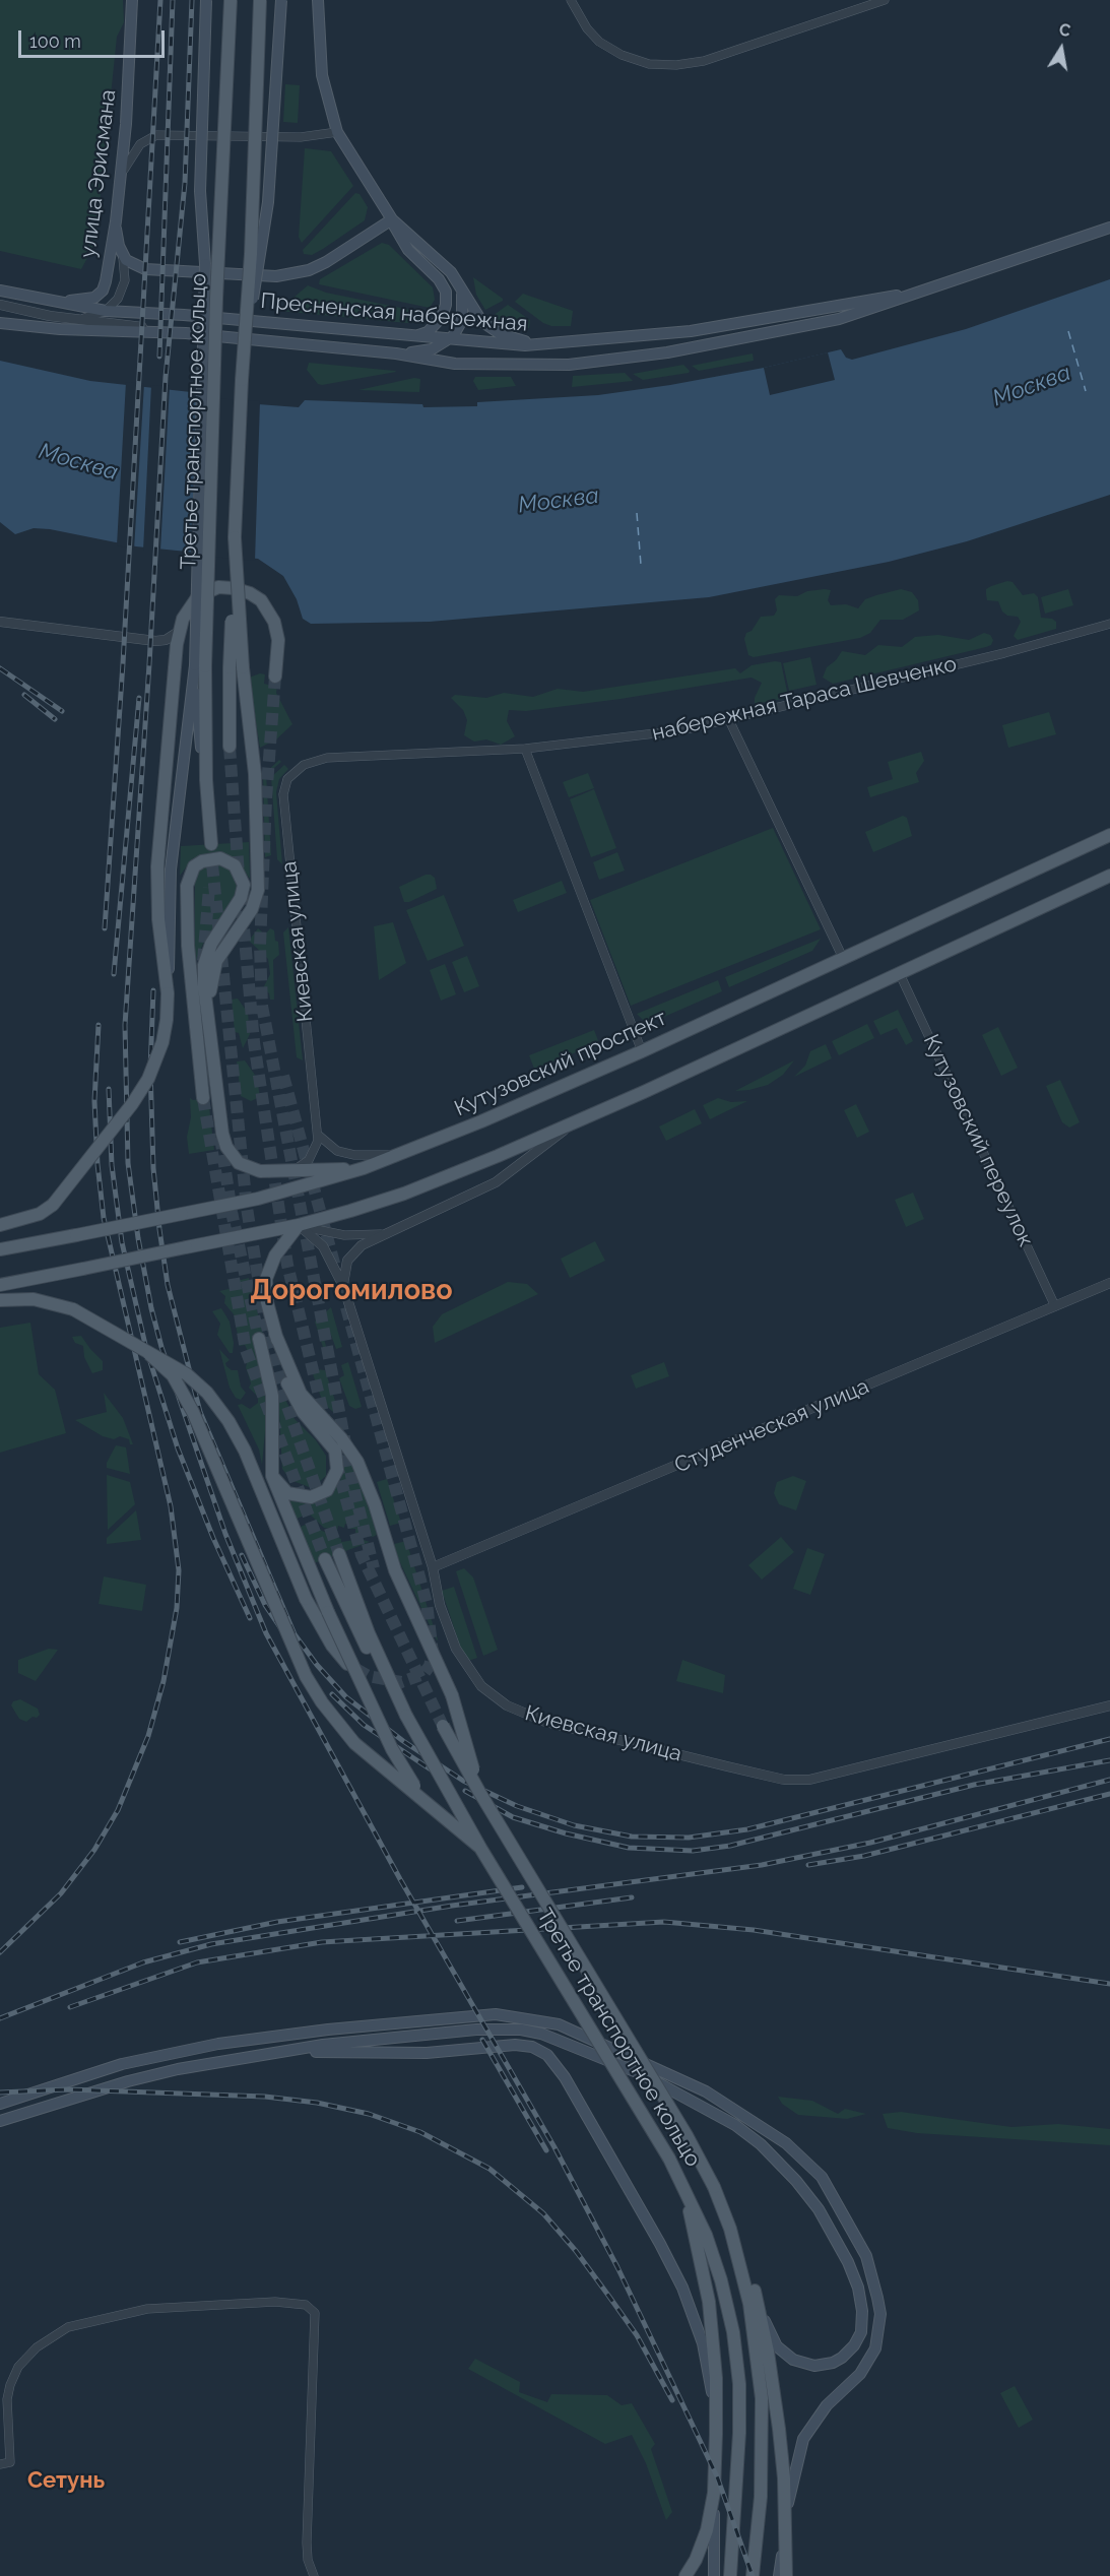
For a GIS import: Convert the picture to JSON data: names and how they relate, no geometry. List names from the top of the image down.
{
  "streets": {
    "main road": [
      "улица Эрисмана",
      "Пресненская набережная",
      "Третье транспортное кольцо",
      "Кутузовский проспект"
    ],
    "street": [
      "набережная Тараса Шевченко",
      "Киевская улица",
      "Кутузовский переулок",
      "Студенческая улица"
    ]
  },
  "crossings": [
    ["улица Эрисмана", "Пресненская набережная"],
    ["набережная Тараса Шевченко", "Киевская улица"],
    ["Киевская улица", "Студенческая улица"],
    ["Кутузовский переулок", "Студенческая улица"]
  ],
  "districts": ["Дорогомилово", "Сетунь"],
  "water": ["Москва"],
  "scale_bar": "100 m",
  "north": "top"
}
